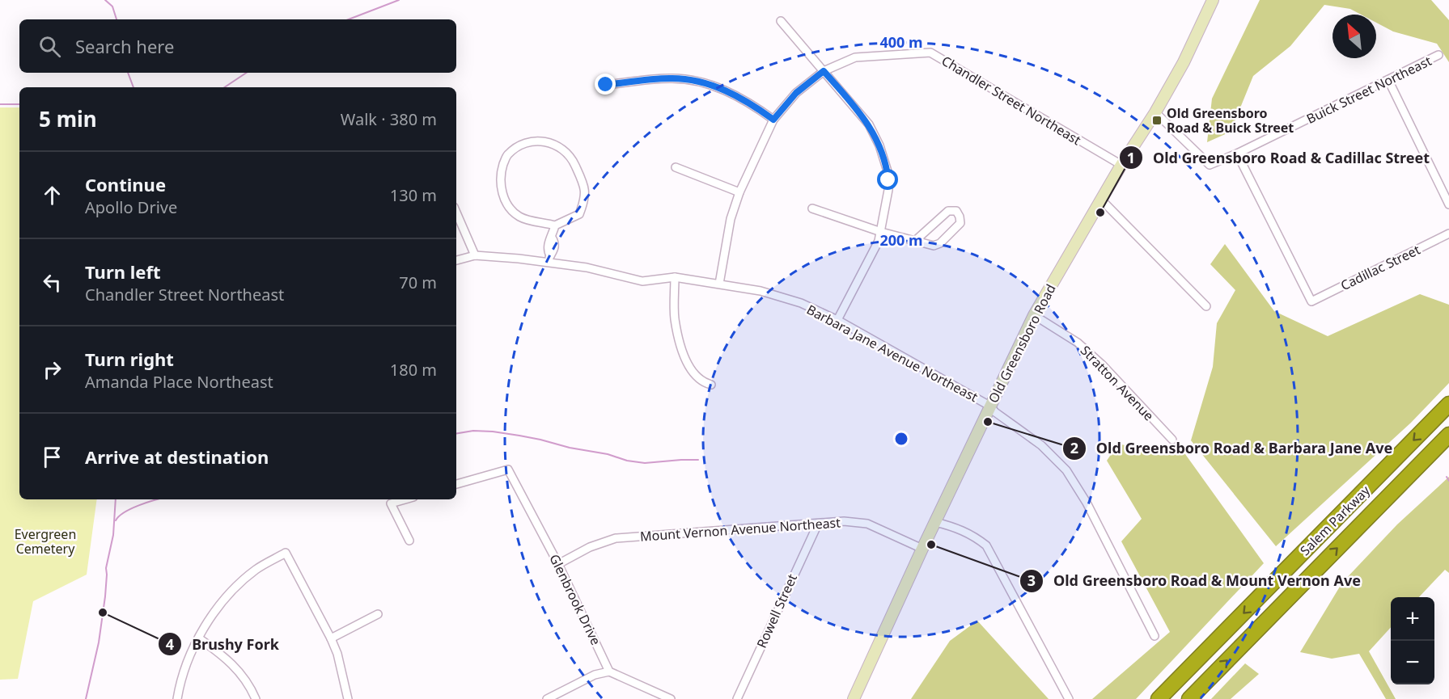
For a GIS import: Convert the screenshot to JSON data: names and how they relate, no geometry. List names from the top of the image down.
{
  "streets": {
    "highway": ["Salem Parkway"],
    "street": [
      "Buick Street Northeast",
      "Chandler Street Northeast",
      "Cadillac Street",
      "Old Greensboro Road",
      "Barbara Jane Avenue Northeast",
      "Stratton Avenue",
      "Mount Vernon Avenue Northeast",
      "Glenbrook Drive",
      "Rowell Street"
    ]
  },
  "crossings": [
    ["Buick Street Northeast", "Cadillac Street"],
    ["Buick Street Northeast", "Old Greensboro Road"],
    ["Chandler Street Northeast", "Old Greensboro Road"],
    ["Chandler Street Northeast", "Barbara Jane Avenue Northeast"],
    ["Old Greensboro Road", "Barbara Jane Avenue Northeast"],
    ["Old Greensboro Road", "Stratton Avenue"],
    ["Old Greensboro Road", "Mount Vernon Avenue Northeast"],
    ["Mount Vernon Avenue Northeast", "Glenbrook Drive"],
    ["Mount Vernon Avenue Northeast", "Rowell Street"]
  ],
  "parks": ["Evergreen Cemetery"],
  "places": {
    "transit": ["Old Greensboro Road & Buick Street"],
    "other": [
      "Old Greensboro Road & Cadillac Street",
      "Old Greensboro Road & Barbara Jane Ave",
      "Old Greensboro Road & Mount Vernon Ave",
      "Brushy Fork"
    ]
  },
  "north": "top left",
  "page": {
    "search": "Search here",
    "heading": ["5 min", "Walk · 380 m"],
    "list": [
      ["Continue", "Apollo Drive", "130 m"],
      ["Turn left", "Chandler Street Northeast", "70 m"],
      ["Turn right", "Amanda Place Northeast", "180 m"],
      "Arrive at destination"
    ],
    "map_buttons": ["+", "−"]
  },
  "rings": ["400 m", "200 m"]
}
